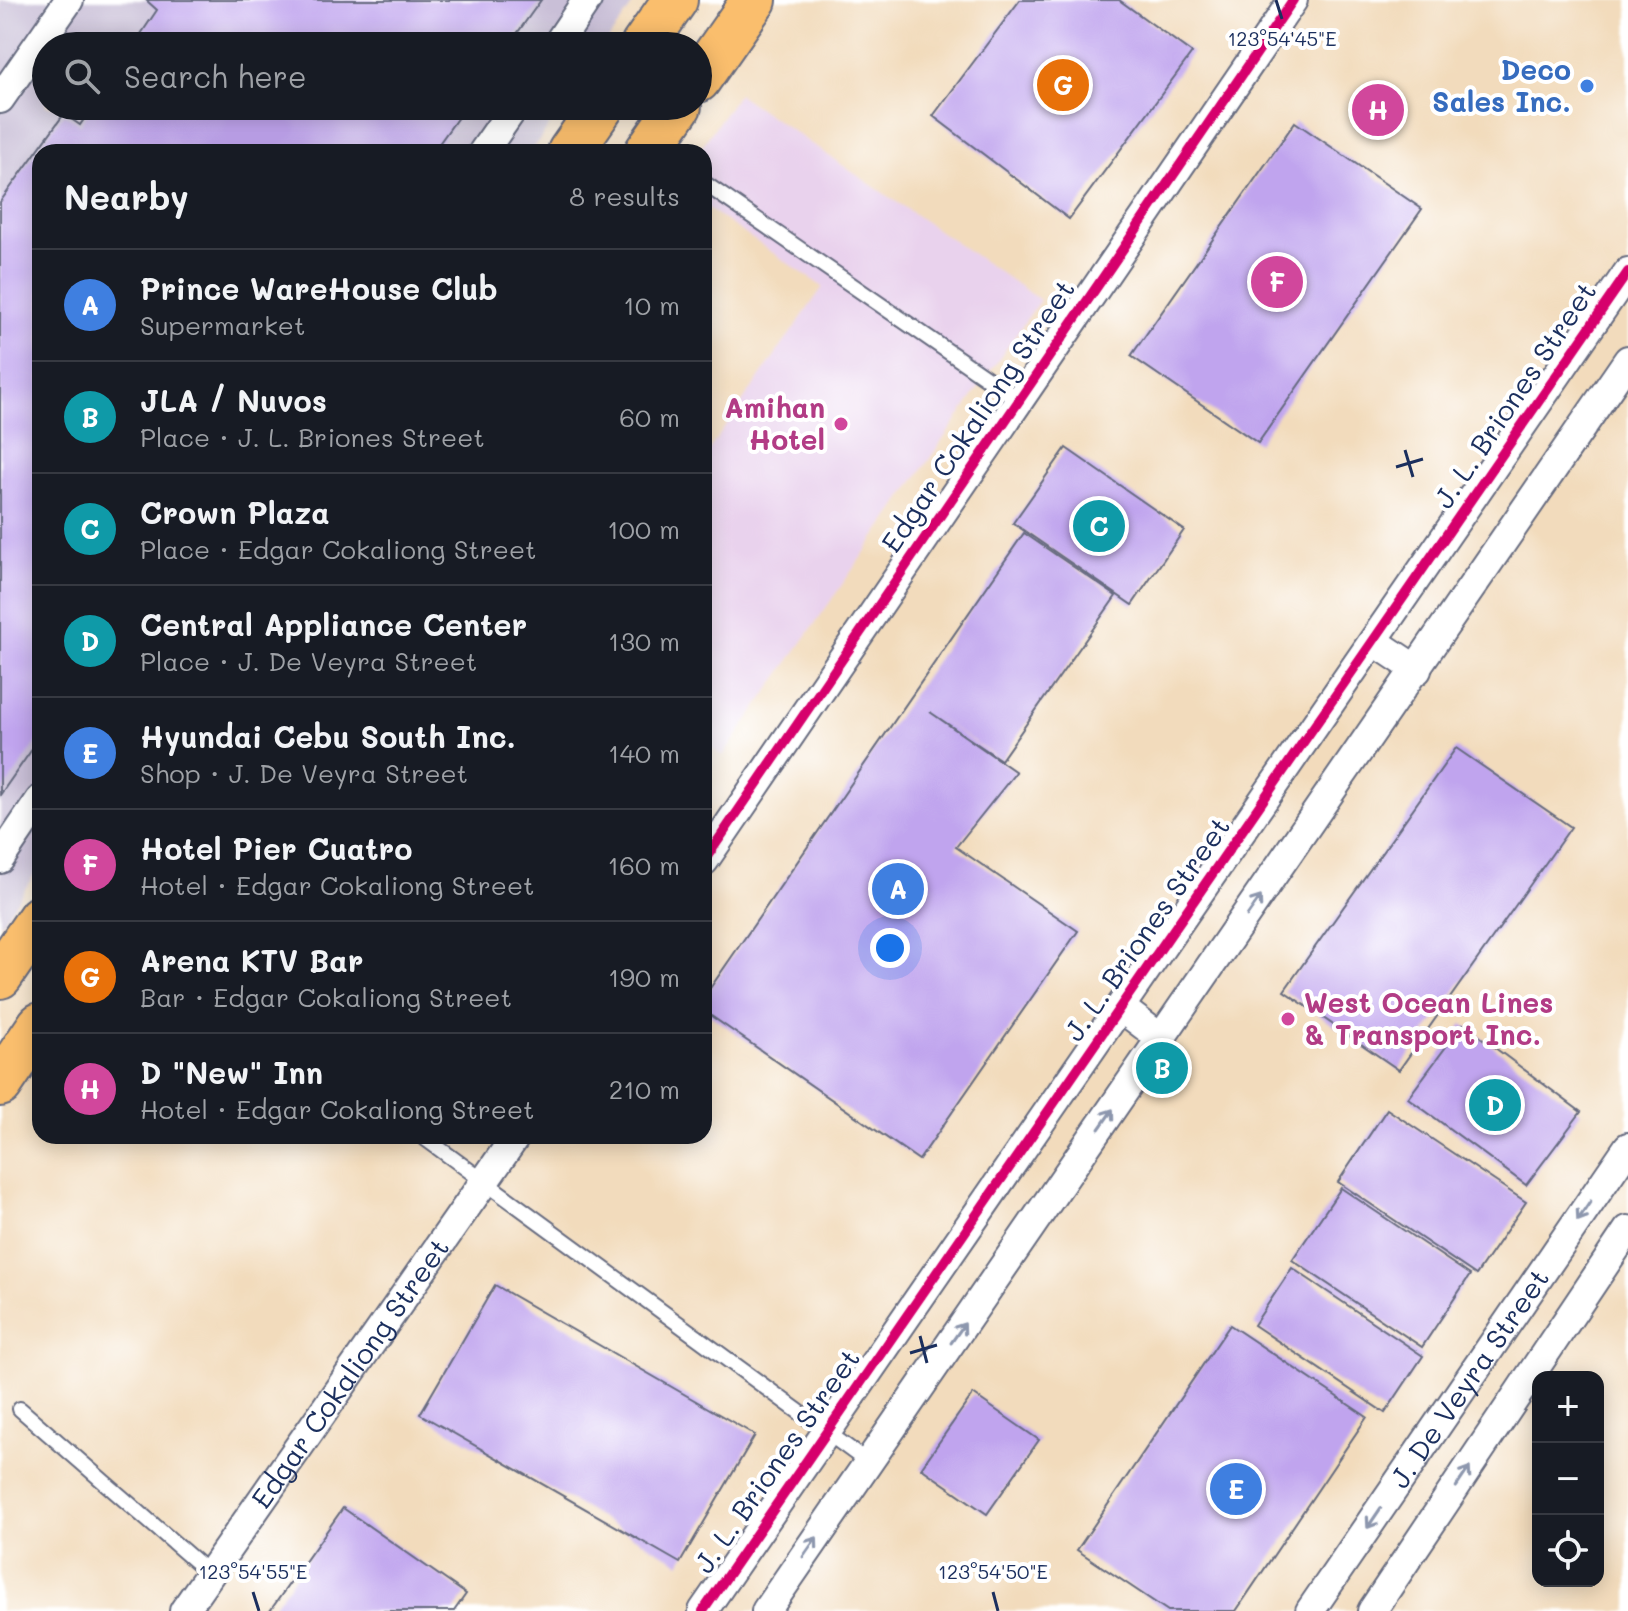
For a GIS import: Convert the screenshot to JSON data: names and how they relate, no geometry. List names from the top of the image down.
{
  "streets": {
    "street": ["J. L. Briones Street", "Edgar Cokaliong Street", "J. De Veyra Street"]
  },
  "places": ["Deco Sales Inc.", "Amihan Hotel", "West Ocean Lines & Transport Inc."],
  "page": {
    "search": "Search here",
    "pins": [
      "G",
      "H",
      "F",
      "C",
      "A",
      "B",
      "D",
      "E"
    ],
    "heading": ["Nearby", "8 results"],
    "list": [
      {
        "mark": "A",
        "name": "Prince WareHouse Club",
        "note": "Supermarket",
        "value": "10 m"
      },
      {
        "mark": "B",
        "name": "JLA / Nuvos",
        "note": "Place · J. L. Briones Street",
        "value": "60 m"
      },
      {
        "mark": "C",
        "name": "Crown Plaza",
        "note": "Place · Edgar Cokaliong Street",
        "value": "100 m"
      },
      {
        "mark": "D",
        "name": "Central Appliance Center",
        "note": "Place · J. De Veyra Street",
        "value": "130 m"
      },
      {
        "mark": "E",
        "name": "Hyundai Cebu South Inc.",
        "note": "Shop · J. De Veyra Street",
        "value": "140 m"
      },
      {
        "mark": "F",
        "name": "Hotel Pier Cuatro",
        "note": "Hotel · Edgar Cokaliong Street",
        "value": "160 m"
      },
      {
        "mark": "G",
        "name": "Arena KTV Bar",
        "note": "Bar · Edgar Cokaliong Street",
        "value": "190 m"
      },
      {
        "mark": "H",
        "name": "D \"New\" Inn",
        "note": "Hotel · Edgar Cokaliong Street",
        "value": "210 m"
      }
    ],
    "map_buttons": ["+", "−"]
  },
  "coordinates": ["123°54'45\"E", "123°54'55\"E", "123°54'50\"E"]
}
